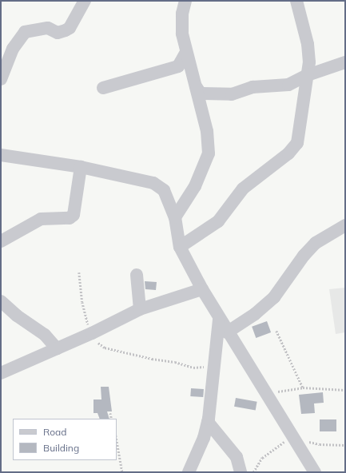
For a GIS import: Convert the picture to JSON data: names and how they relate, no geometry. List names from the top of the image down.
{
  "legend": ["Road", "Building"]
}
